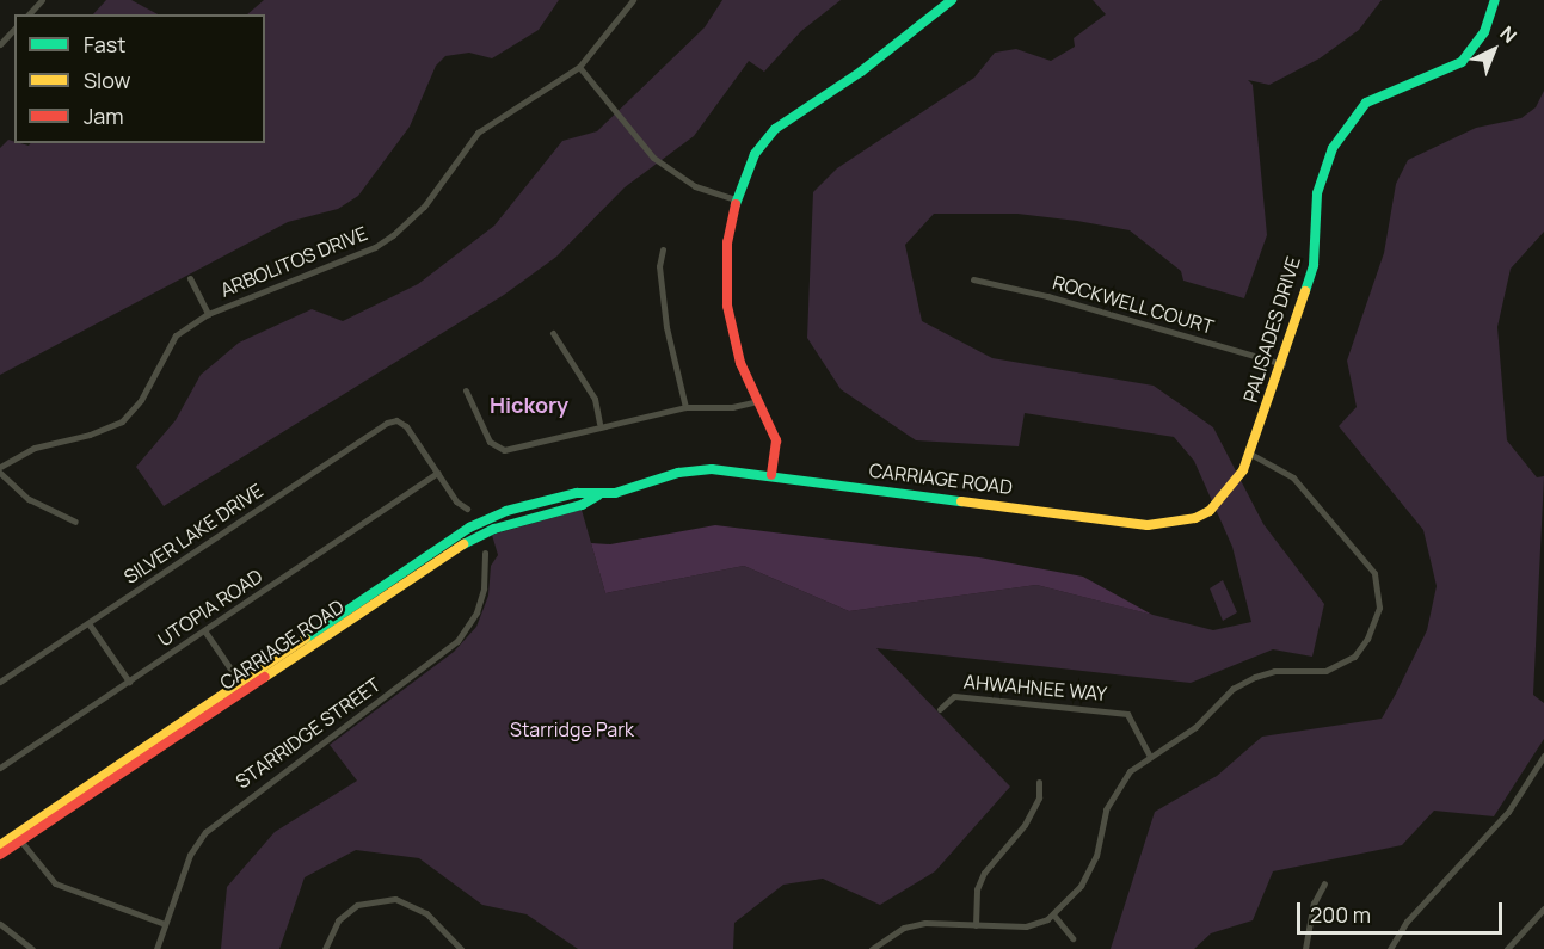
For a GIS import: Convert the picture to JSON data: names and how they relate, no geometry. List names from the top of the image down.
{
  "streets": {
    "street": [
      "ARBOLITOS DRIVE",
      "ROCKWELL COURT",
      "PALISADES DRIVE",
      "CARRIAGE ROAD",
      "SILVER LAKE DRIVE",
      "UTOPIA ROAD",
      "AHWAHNEE WAY",
      "STARRIDGE STREET"
    ]
  },
  "crossings": [
    ["ROCKWELL COURT", "PALISADES DRIVE"],
    ["PALISADES DRIVE", "CARRIAGE ROAD"],
    ["SILVER LAKE DRIVE", "UTOPIA ROAD"]
  ],
  "districts": ["Hickory"],
  "parks": ["Starridge Park"],
  "legend": ["Fast", "Slow", "Jam"],
  "scale_bar": "200 m",
  "north": "top right"
}
